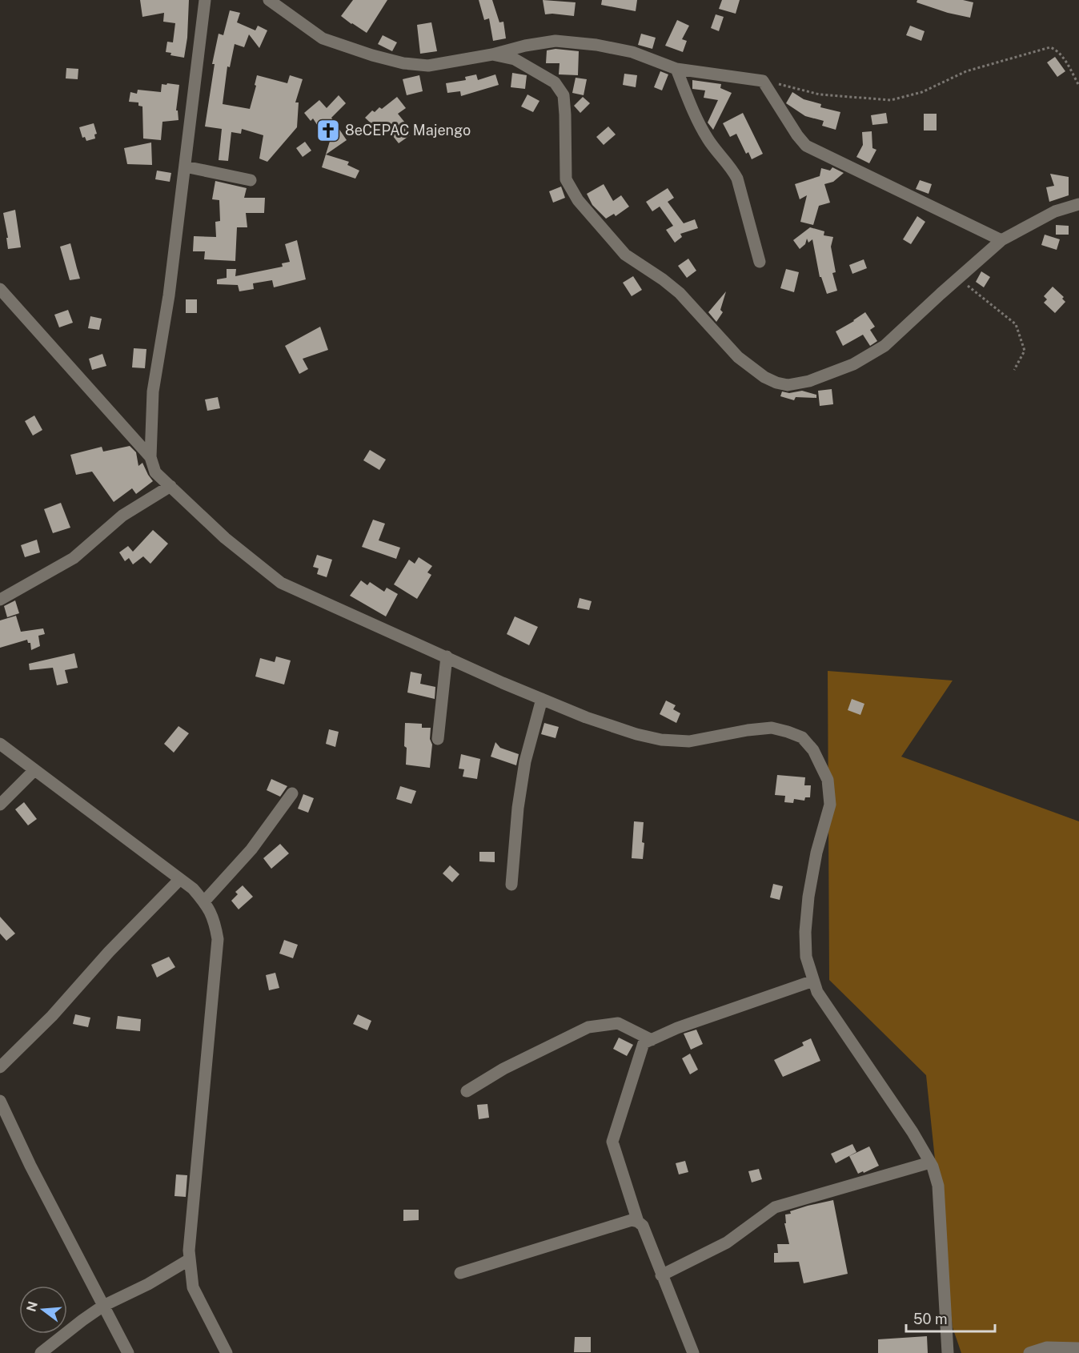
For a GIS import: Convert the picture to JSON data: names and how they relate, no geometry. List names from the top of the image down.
{
  "places": {
    "church": ["8eCEPAC Majengo"]
  },
  "scale_bar": "50 m",
  "north": "left"
}
